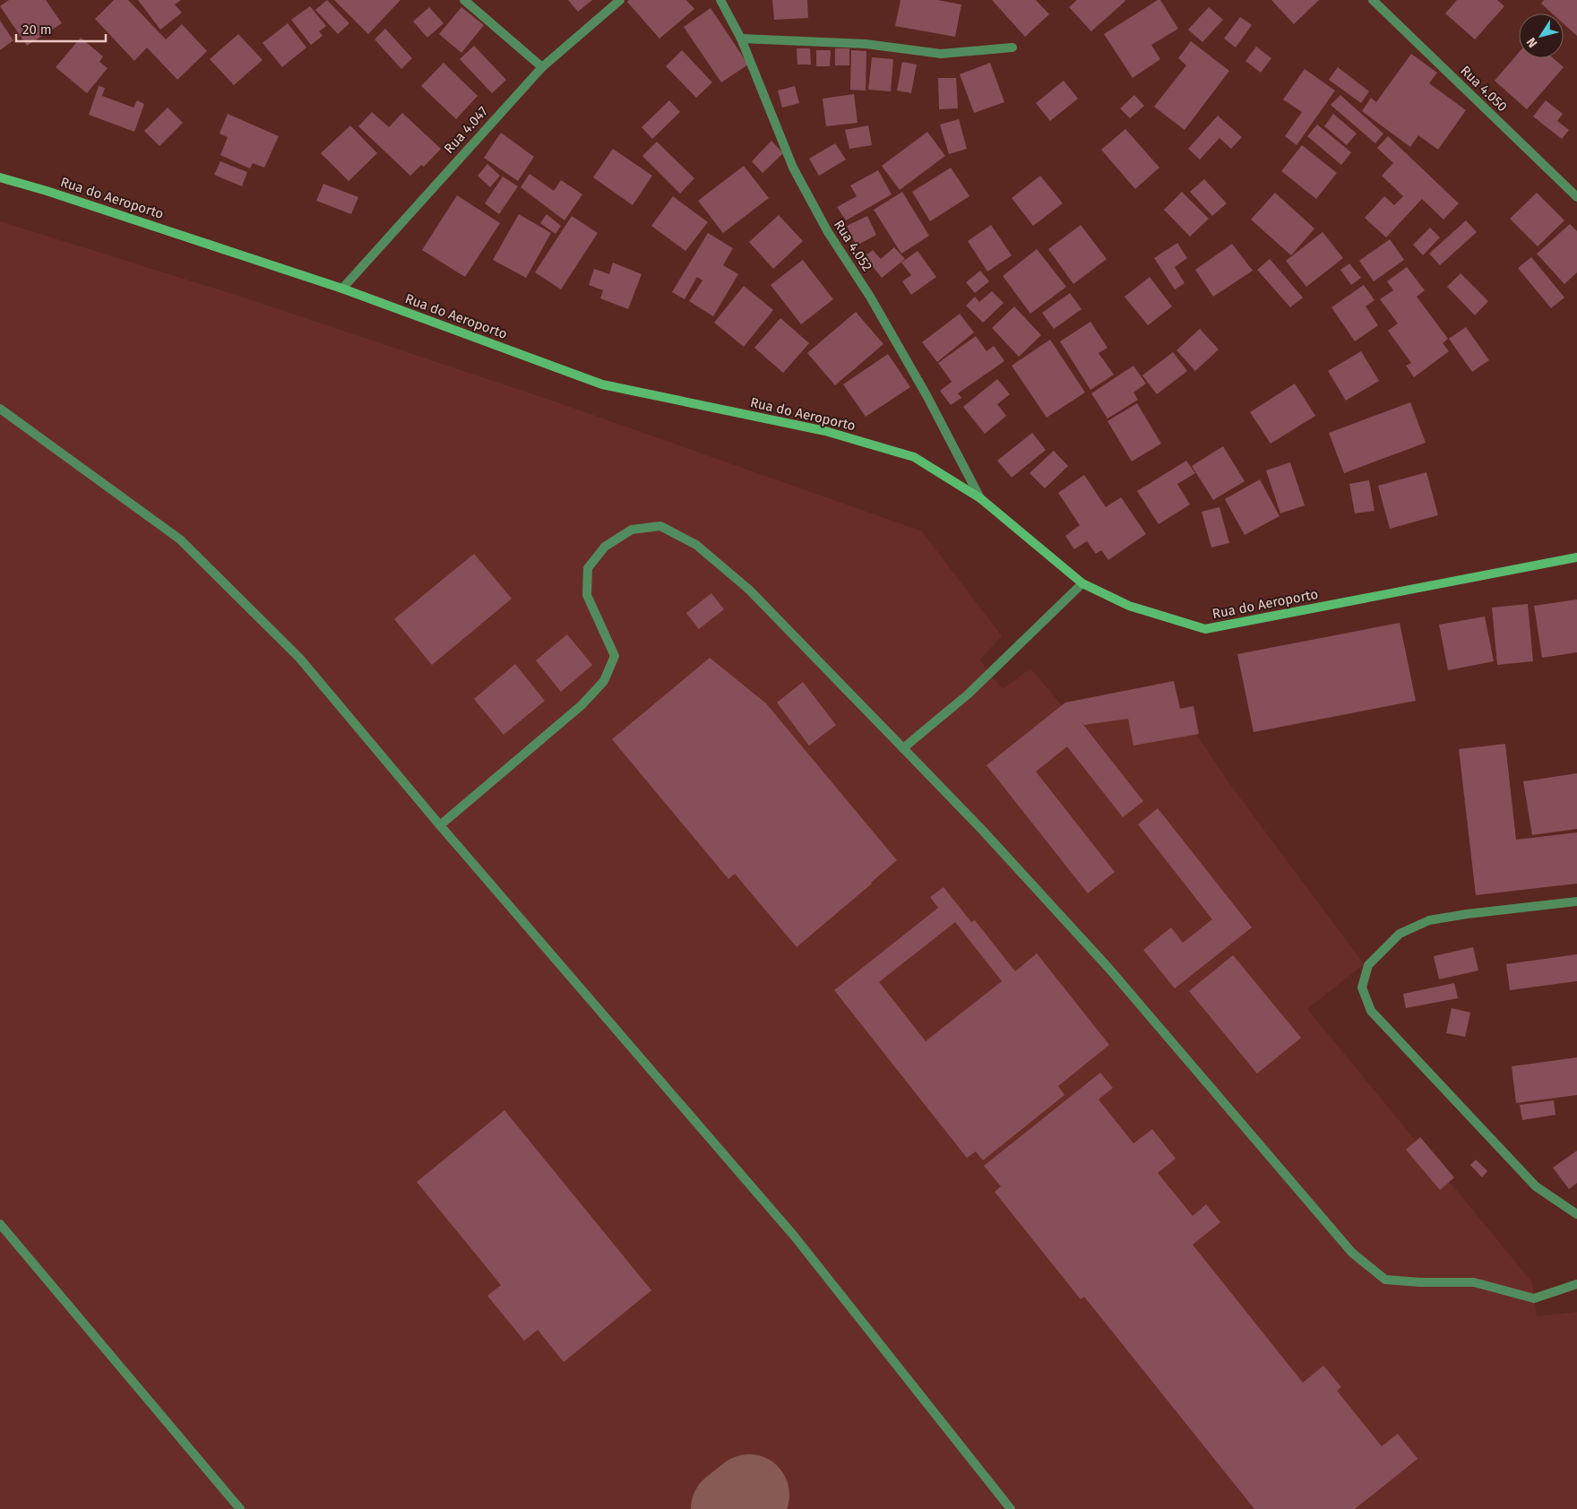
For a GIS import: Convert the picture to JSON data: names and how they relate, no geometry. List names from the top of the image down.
{
  "streets": {
    "main road": ["Rua do Aeroporto"],
    "street": ["Rua 4.050", "Rua 4.047", "Rua 4.052"]
  },
  "crossings": [
    ["Rua 4.047", "Rua do Aeroporto"],
    ["Rua do Aeroporto", "Rua 4.052"]
  ],
  "scale_bar": "20 m",
  "north": "bottom left"
}
